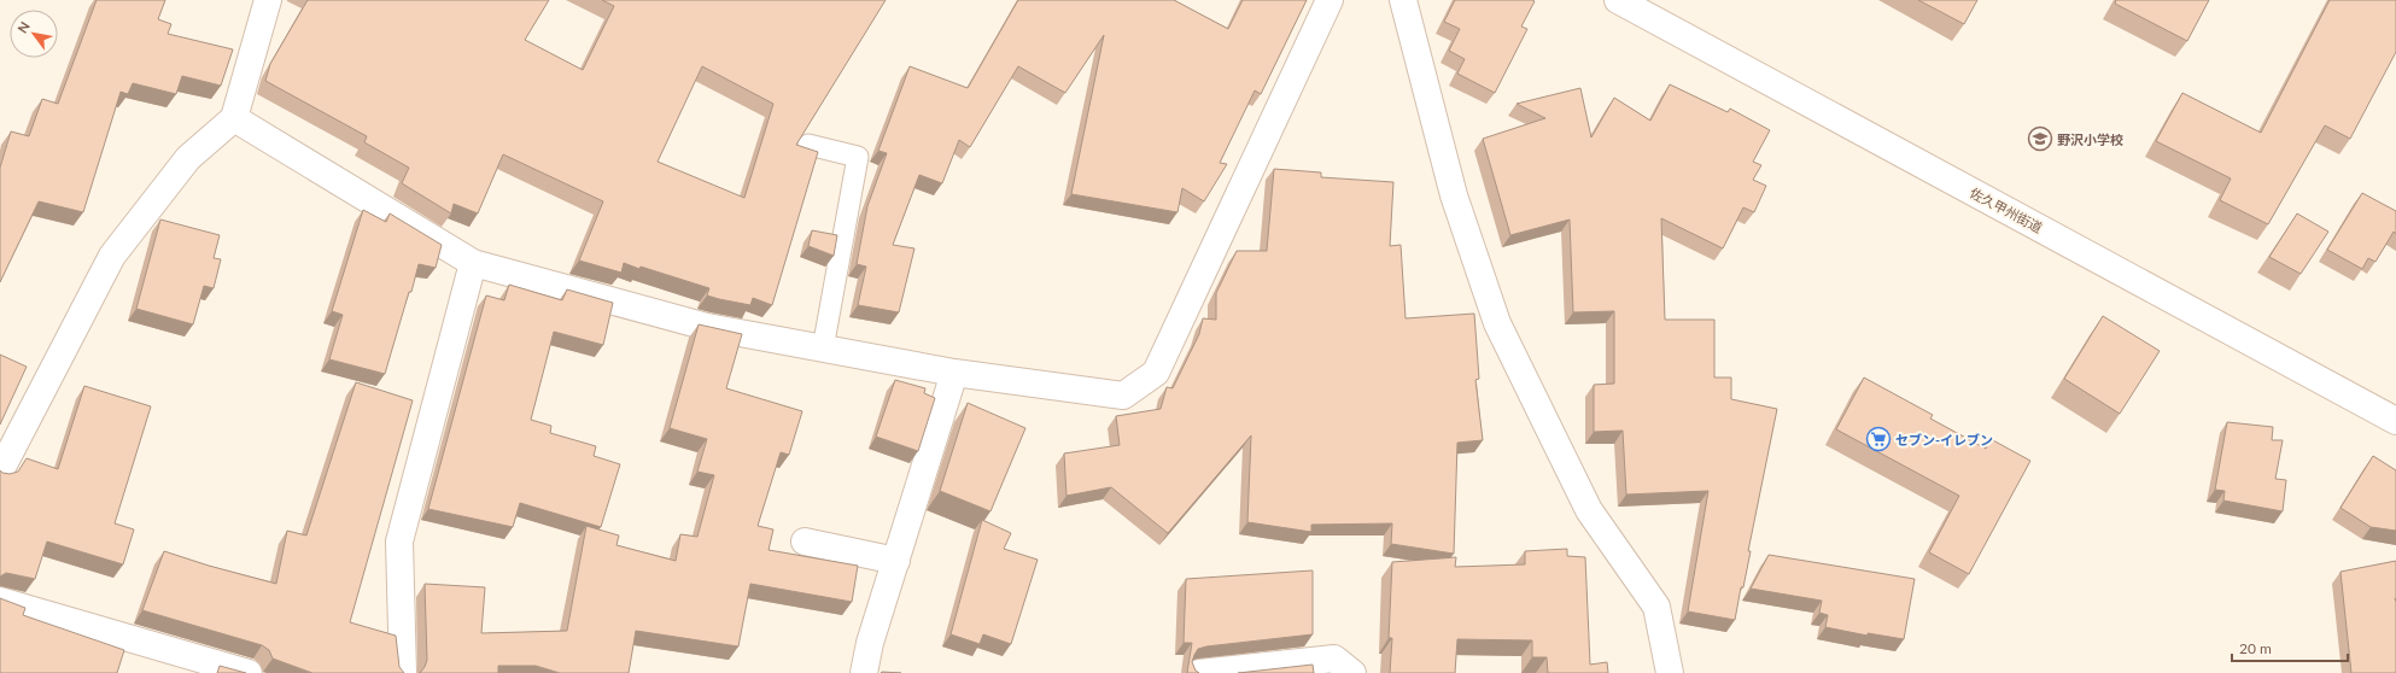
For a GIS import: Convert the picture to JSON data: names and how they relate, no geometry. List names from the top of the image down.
{
  "streets": {
    "street": ["佐久甲州街道"]
  },
  "places": {
    "school or university": ["野沢小学校"],
    "supermarket": ["セブン-イレブン"]
  },
  "scale_bar": "20 m",
  "north": "top left"
}
